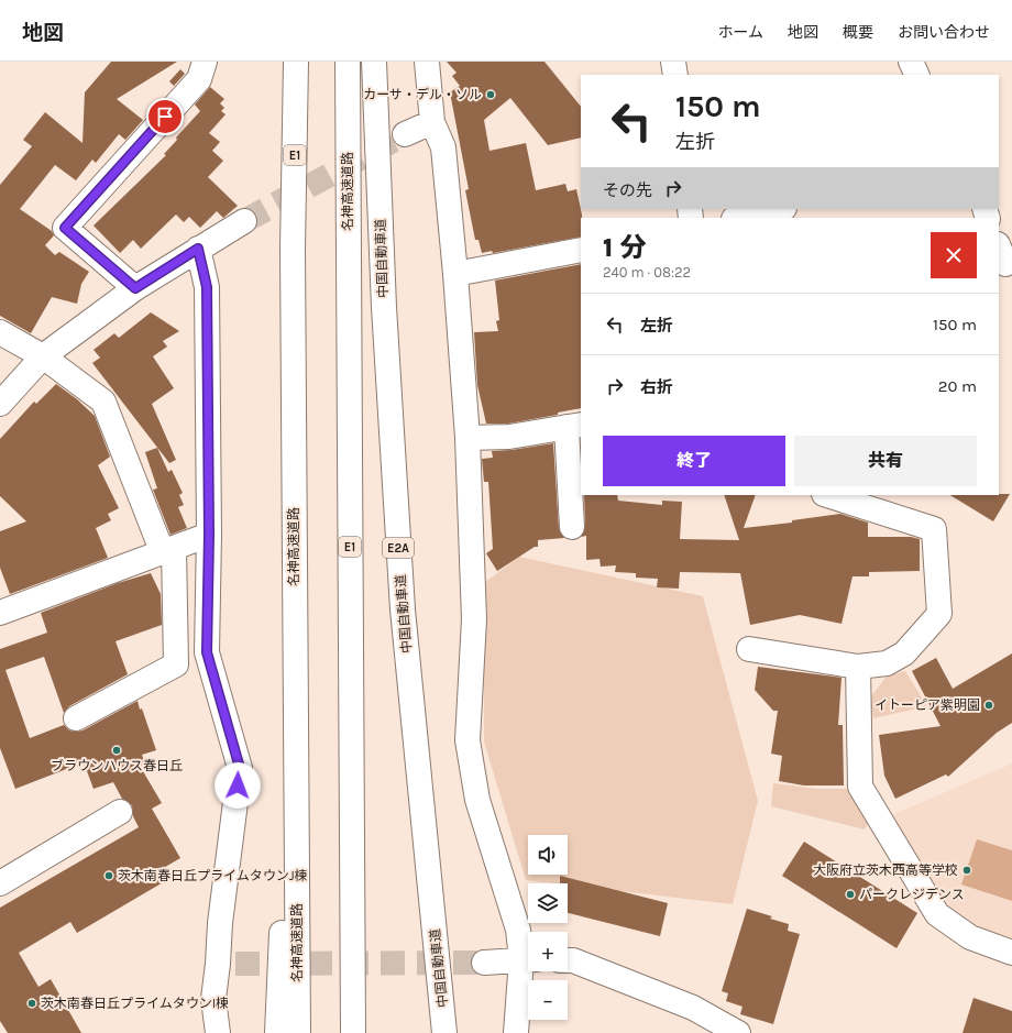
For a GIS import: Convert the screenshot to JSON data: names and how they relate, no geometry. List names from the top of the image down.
{
  "streets": {
    "main road": [
      "E1",
      "名神高速道路",
      "中国自動車道",
      "E2A"
    ]
  },
  "places": [
    "カーサ・デル・ソル",
    "イトーピア紫明園",
    "ブラウンハウス春日丘",
    "大阪府立茨木西高等学校",
    "茨木南春日丘プライムタウンJ棟",
    "パークレジデンス",
    "茨木南春日丘プライムタウンI棟"
  ],
  "page": {
    "header": "地図",
    "nav": [
      "ホーム",
      "地図",
      "概要",
      "お問い合わせ"
    ],
    "turn": ["150 m", "左折"],
    "then": "その先",
    "heading": ["1 分", "240 m · 08:22"],
    "list": [
      {
        "name": "左折",
        "value": "150 m"
      },
      {
        "name": "右折",
        "value": "20 m"
      }
    ],
    "buttons": ["終了", "共有"],
    "map_buttons": ["+", "−"]
  }
}
